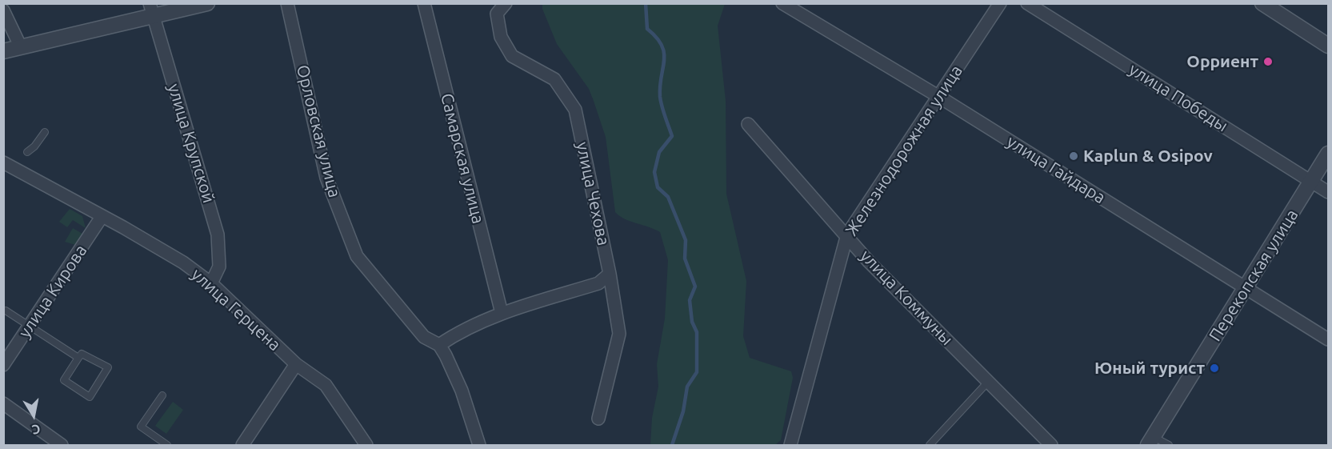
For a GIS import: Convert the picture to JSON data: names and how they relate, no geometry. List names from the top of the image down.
{
  "streets": {
    "street": [
      "улица Победы",
      "Орловская улица",
      "улица Крупской",
      "Железнодорожная улица",
      "Самарская улица",
      "улица Гайдара",
      "улица Чехова",
      "Перекопская улица",
      "улица Кирова",
      "улица Коммуны",
      "улица Герцена"
    ]
  },
  "crossings": [
    ["улица Победы", "Перекопская улица"],
    ["улица Крупской", "улица Герцена"],
    ["Железнодорожная улица", "улица Гайдара"],
    ["Железнодорожная улица", "улица Коммуны"],
    ["улица Гайдара", "Перекопская улица"],
    ["улица Кирова", "улица Герцена"]
  ],
  "places": ["Орриент", "Kaplun & Osipov", "Юный турист"],
  "north": "bottom"
}
